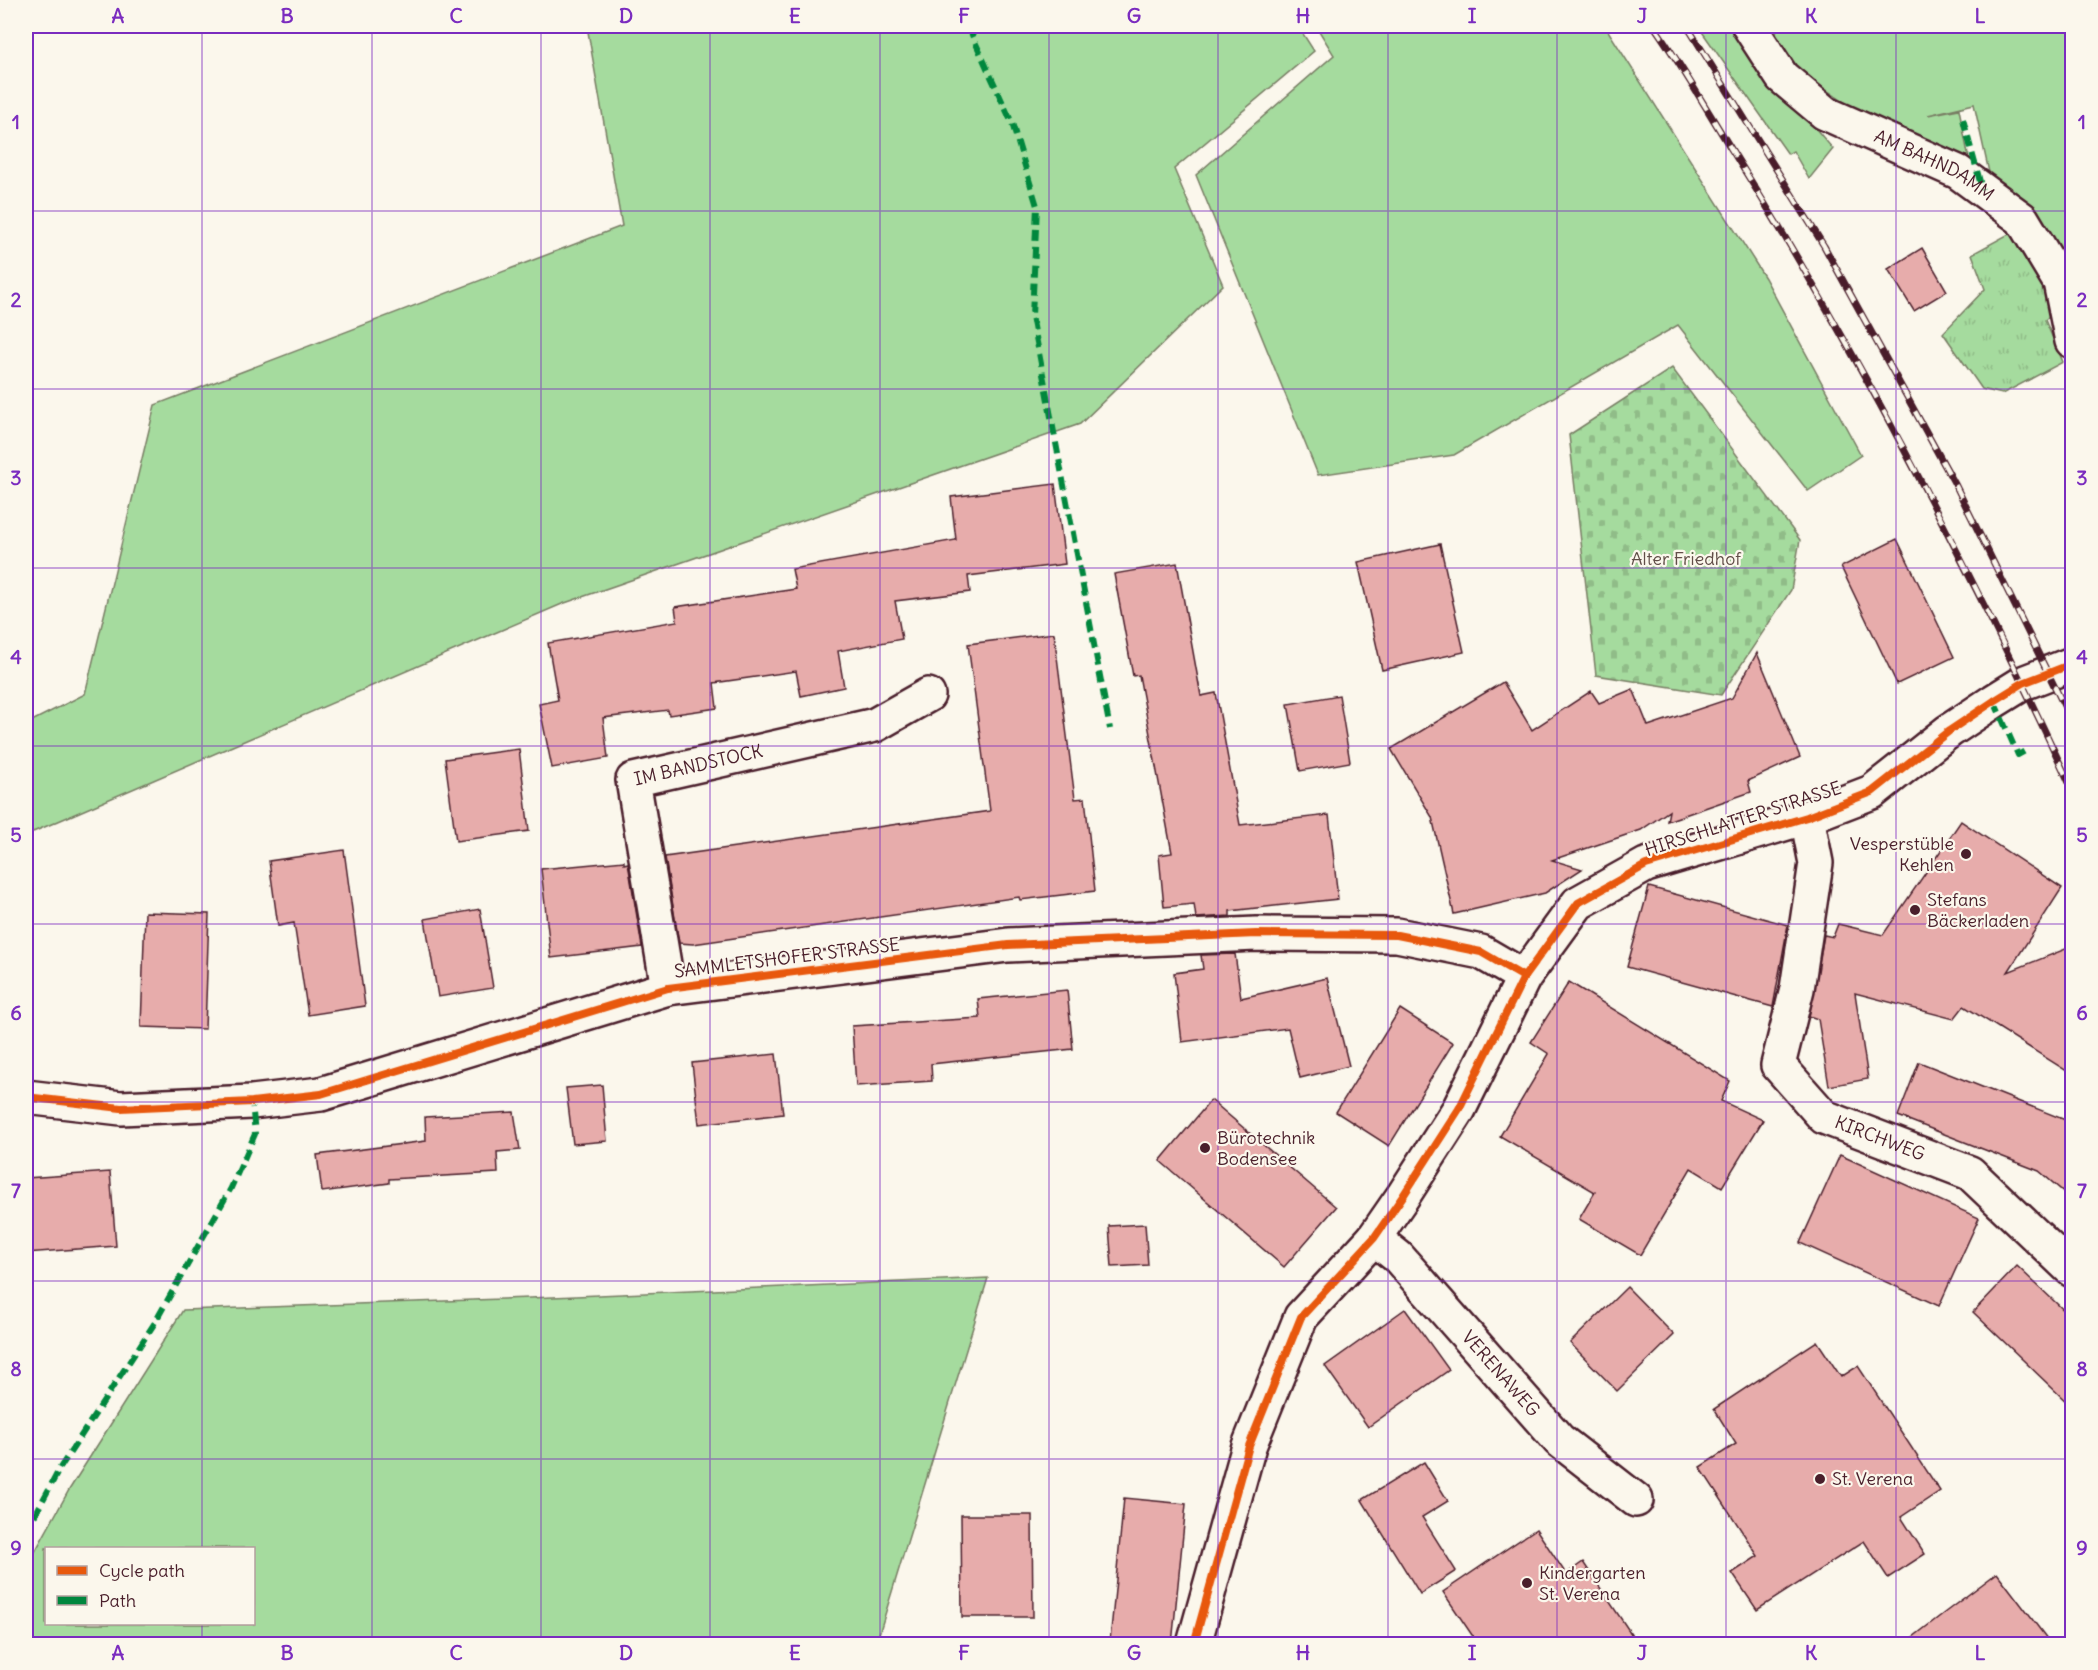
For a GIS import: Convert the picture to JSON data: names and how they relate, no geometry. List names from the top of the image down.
{
  "streets": {
    "street": [
      "AM BAHNDAMM",
      "IM BANDSTOCK",
      "HIRSCHLATTER STRASSE",
      "SAMMLETSHOFER STRASSE",
      "KIRCHWEG",
      "VERENAWEG"
    ]
  },
  "crossings": [
    ["IM BANDSTOCK", "SAMMLETSHOFER STRASSE"],
    ["HIRSCHLATTER STRASSE", "SAMMLETSHOFER STRASSE"],
    ["HIRSCHLATTER STRASSE", "KIRCHWEG"],
    ["HIRSCHLATTER STRASSE", "VERENAWEG"]
  ],
  "parks": ["Alter Friedhof"],
  "places": [
    "Vesperstüble Kehlen",
    "Stefans Bäckerladen",
    "Bürotechnik Bodensee",
    "St. Verena",
    "Kindergarten St. Verena"
  ],
  "legend": ["Cycle path", "Path"],
  "grid": {
    "columns": [
      "A",
      "B",
      "C",
      "D",
      "E",
      "F",
      "G",
      "H",
      "I",
      "J",
      "K",
      "L"
    ],
    "rows": [
      "1",
      "2",
      "3",
      "4",
      "5",
      "6",
      "7",
      "8",
      "9"
    ]
  }
}
